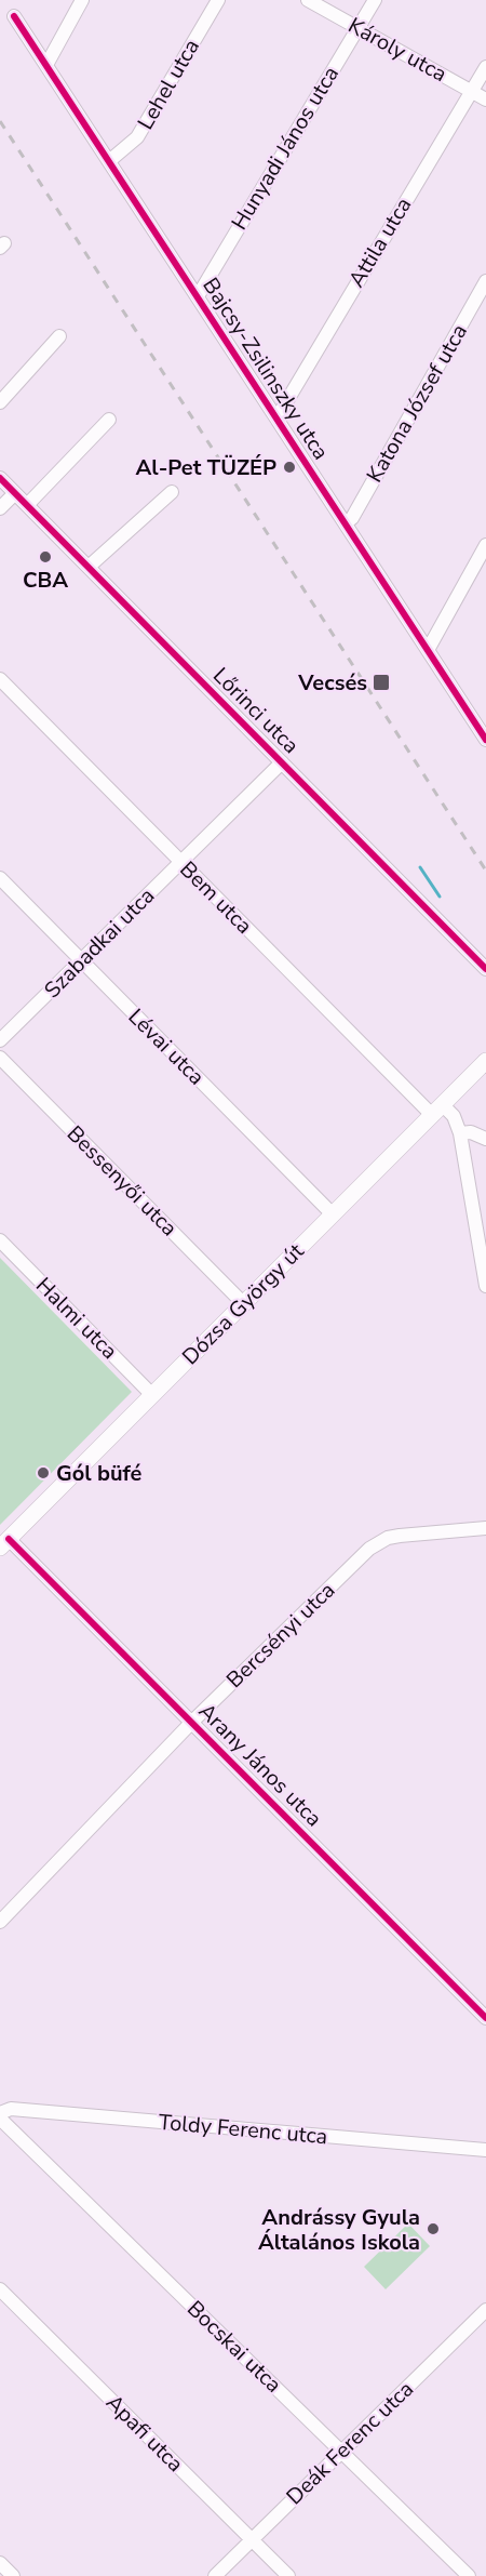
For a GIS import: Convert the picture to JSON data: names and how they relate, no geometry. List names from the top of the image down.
{
  "streets": {
    "main road": ["Dózsa György út"],
    "street": [
      "Károly utca",
      "Lehel utca",
      "Hunyadi János utca",
      "Attila utca",
      "Bajcsy-Zsilinszky utca",
      "Katona József utca",
      "Lőrinci utca",
      "Bem utca",
      "Szabadkai utca",
      "Lévai utca",
      "Bessenyői utca",
      "Halmi utca",
      "Bercsényi utca",
      "Arany János utca",
      "Toldy Ferenc utca",
      "Bocskai utca",
      "Apafi utca",
      "Deák Ferenc utca"
    ]
  },
  "crossings": [
    ["Károly utca", "Hunyadi János utca"],
    ["Károly utca", "Attila utca"],
    ["Lehel utca", "Bajcsy-Zsilinszky utca"],
    ["Hunyadi János utca", "Bajcsy-Zsilinszky utca"],
    ["Attila utca", "Bajcsy-Zsilinszky utca"],
    ["Bajcsy-Zsilinszky utca", "Katona József utca"],
    ["Lőrinci utca", "Szabadkai utca"],
    ["Bem utca", "Szabadkai utca"],
    ["Bem utca", "Dózsa György út"],
    ["Szabadkai utca", "Lévai utca"],
    ["Lévai utca", "Dózsa György út"],
    ["Bessenyői utca", "Dózsa György út"],
    ["Dózsa György út", "Halmi utca"],
    ["Dózsa György út", "Arany János utca"],
    ["Bercsényi utca", "Arany János utca"],
    ["Bocskai utca", "Deák Ferenc utca"],
    ["Apafi utca", "Deák Ferenc utca"]
  ],
  "places": {
    "other": [
      "Al-Pet TÜZÉP",
      "CBA",
      "Gól büfé",
      "Andrássy Gyula Általános Iskola"
    ],
    "transit": ["Vecsés"]
  }
}
